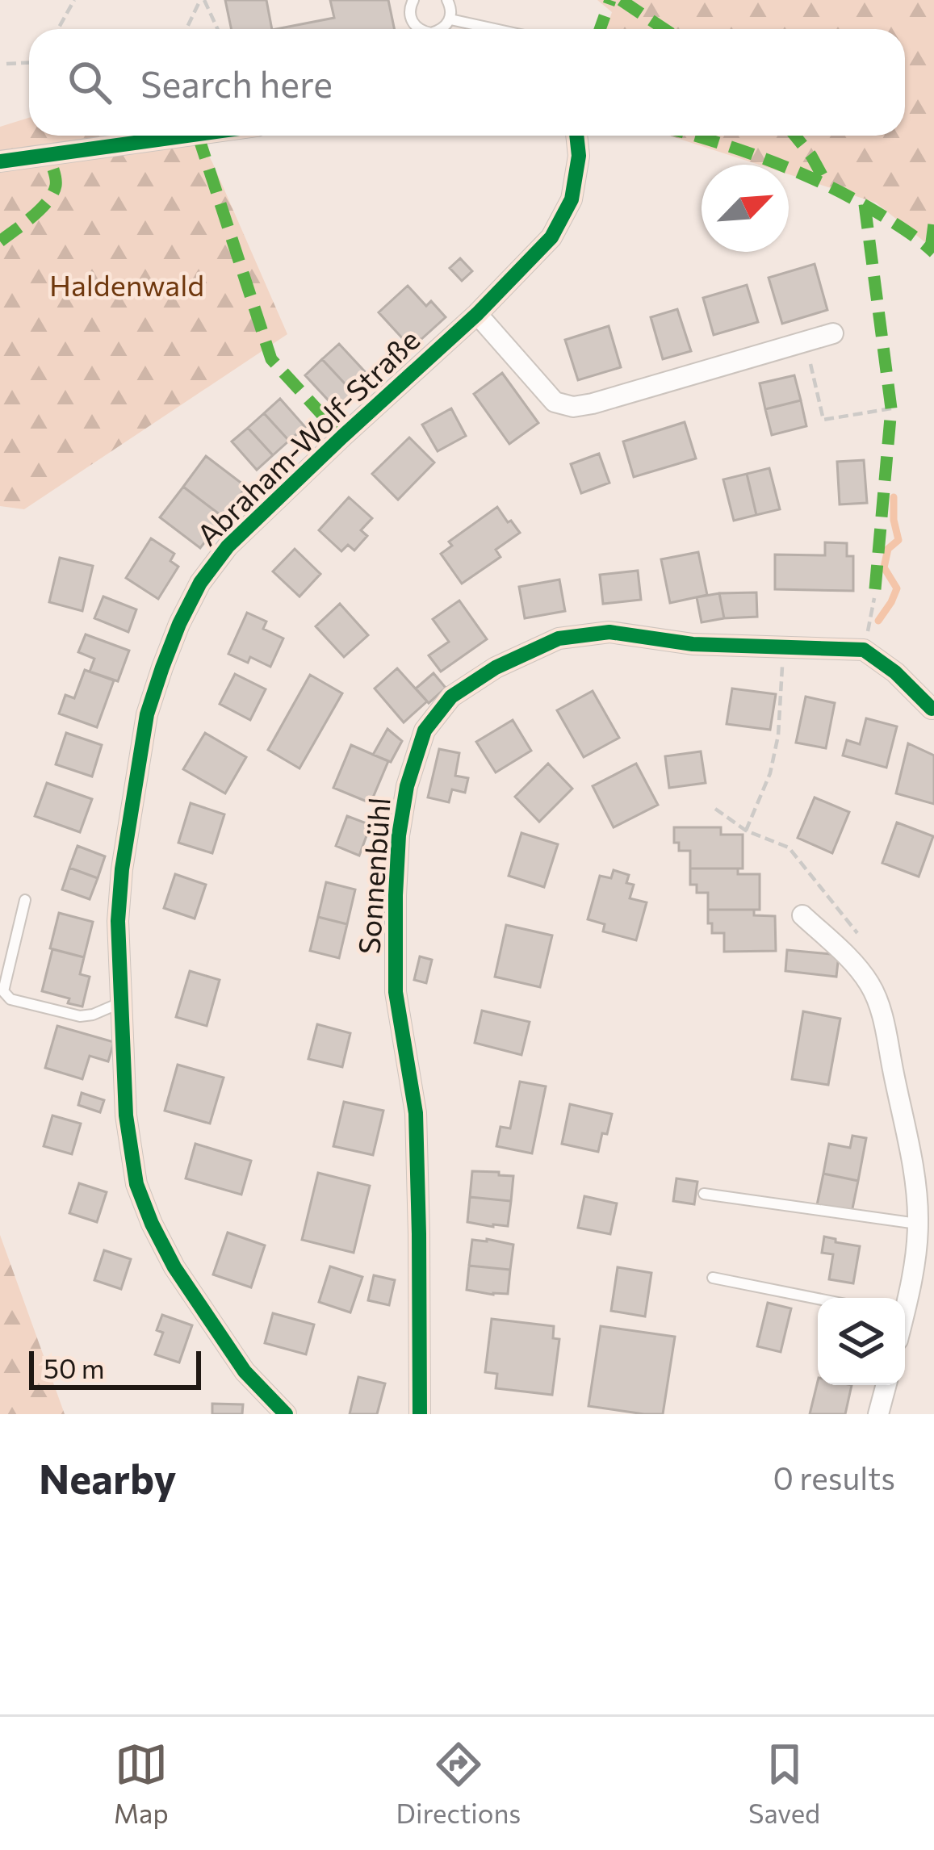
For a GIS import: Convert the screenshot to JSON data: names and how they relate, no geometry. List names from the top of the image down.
{
  "streets": {
    "street": ["Abraham-Wolf-Straße", "Sonnenbühl"]
  },
  "parks": ["Haldenwald"],
  "scale_bar": "50 m",
  "north": "top right",
  "page": {
    "search": "Search here",
    "scale": "50 m",
    "heading": ["Nearby", "0 results"],
    "nav": ["Map", "Directions", "Saved"]
  }
}
